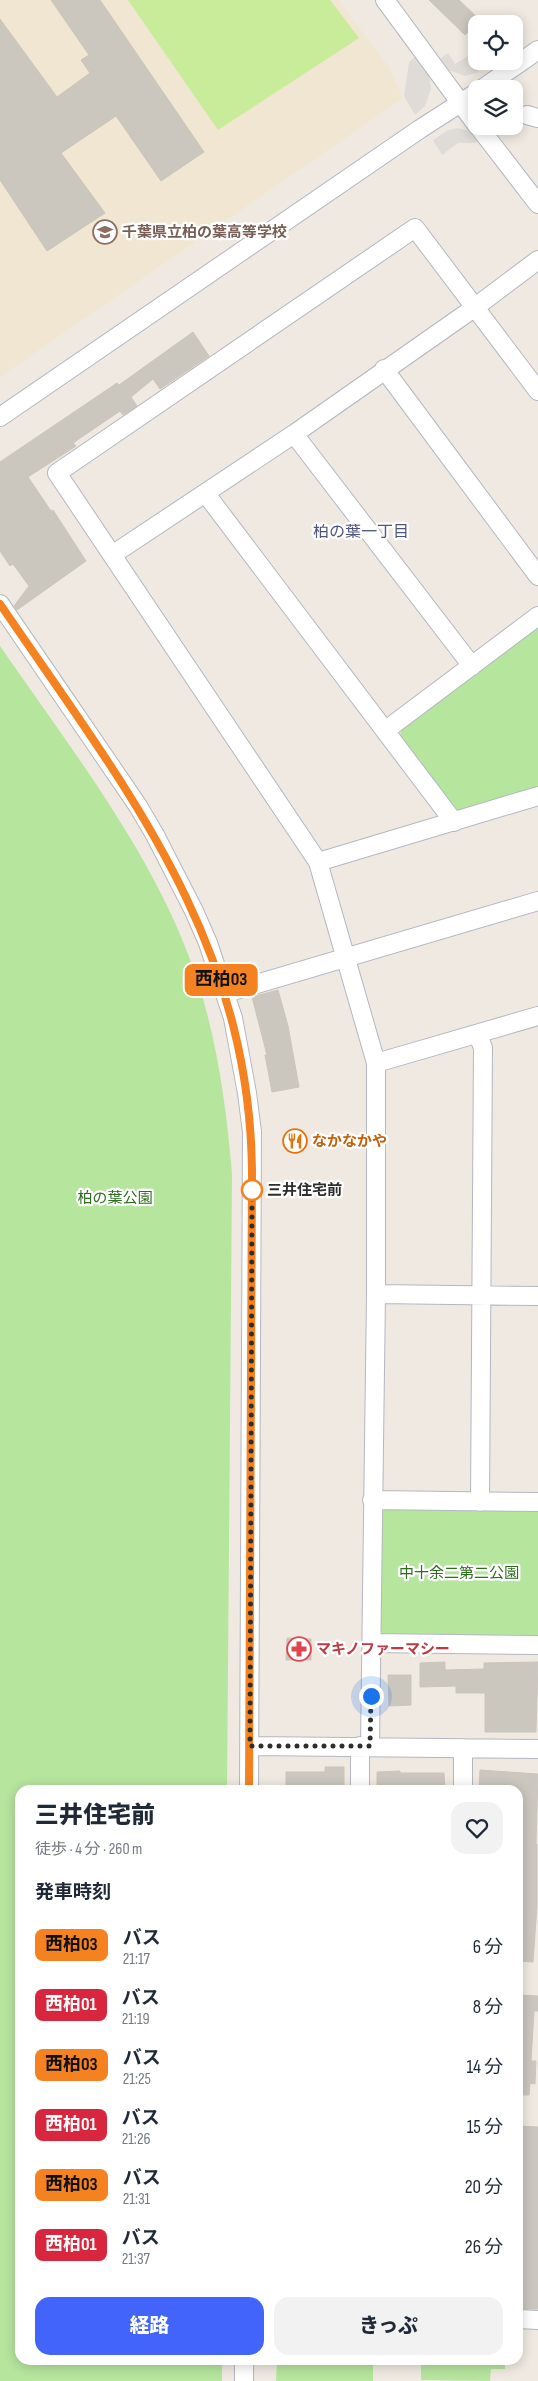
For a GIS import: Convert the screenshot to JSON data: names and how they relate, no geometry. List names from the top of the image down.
{
  "districts": ["柏の葉一丁目"],
  "parks": ["柏の葉公園", "中十余二第二公園"],
  "places": {
    "school or university": ["千葉県立柏の葉高等学校"],
    "restaurant": ["なかなかや"],
    "other": ["三井住宅前"],
    "pharmacy": ["マキノファーマシー"]
  },
  "lines": ["bus line 西柏03"],
  "page": {
    "on_map": "西柏03",
    "heading": [
      ["三井住宅前", "徒歩 · 4 分 · 260 m"],
      "発車時刻"
    ],
    "list": [
      {
        "mark": "西柏03",
        "name": "バス",
        "note": "21:17",
        "value": "6 分"
      },
      {
        "mark": "西柏01",
        "name": "バス",
        "note": "21:19",
        "value": "8 分"
      },
      {
        "mark": "西柏03",
        "name": "バス",
        "note": "21:25",
        "value": "14 分"
      },
      {
        "mark": "西柏01",
        "name": "バス",
        "note": "21:26",
        "value": "15 分"
      },
      {
        "mark": "西柏03",
        "name": "バス",
        "note": "21:31",
        "value": "20 分"
      },
      {
        "mark": "西柏01",
        "name": "バス",
        "note": "21:37",
        "value": "26 分"
      }
    ],
    "buttons": ["経路", "きっぷ"]
  }
}
